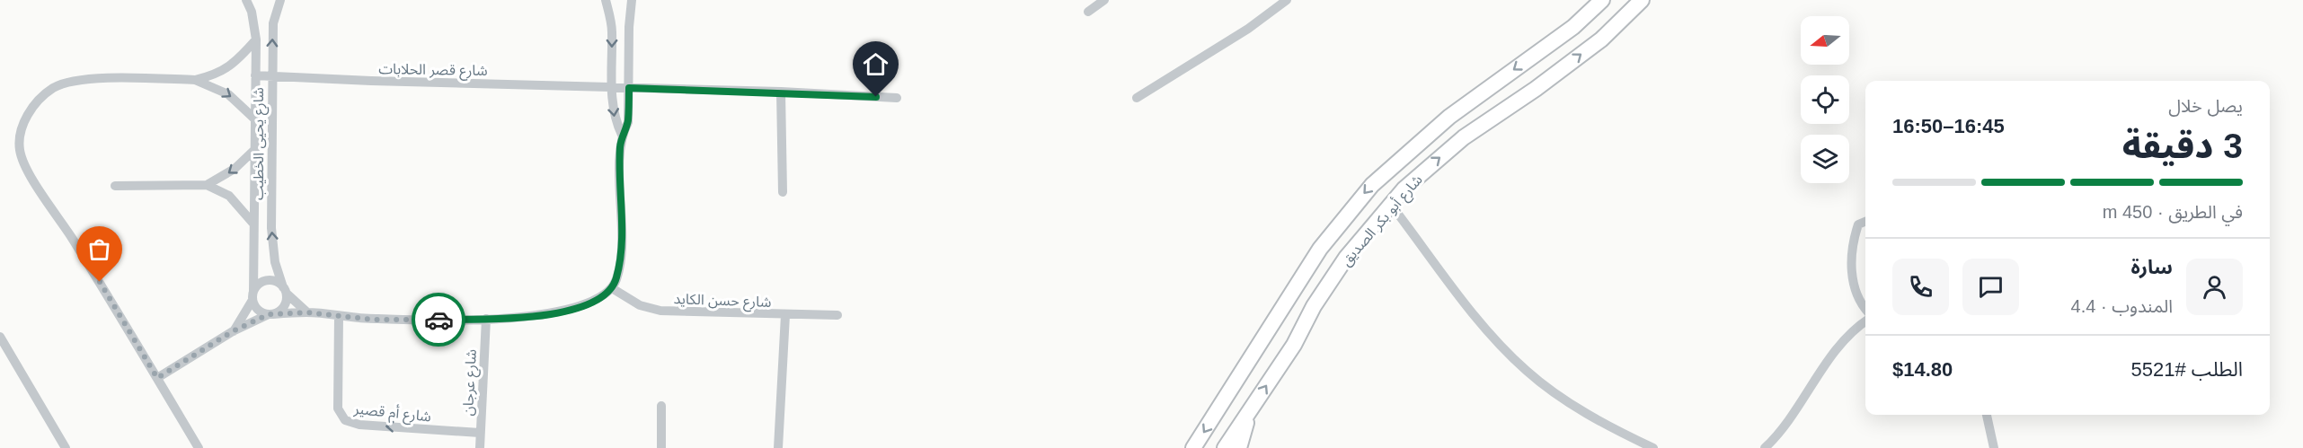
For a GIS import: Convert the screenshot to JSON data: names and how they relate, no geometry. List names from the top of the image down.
{
  "streets": {
    "main road": ["شارع أبو بكر الصديق"],
    "street": [
      "شارع قصر الحلابات",
      "شارع يحيى الخطيب",
      "شارع حسن الكايد",
      "شارع عرجان",
      "شارع أم قصير"
    ]
  },
  "crossings": [
    ["شارع قصر الحلابات", "شارع يحيى الخطيب"],
    ["شارع عرجان", "شارع أم قصير"]
  ],
  "north": "left",
  "page": {
    "heading": ["3 دقيقة", "يصل خلال", "16:45–16:50"],
    "panel": [
      "سارة",
      "المندوب · 4.4",
      "الطلب #5521",
      "$14.80"
    ],
    "bar": "في الطريق · 450 m"
  }
}
